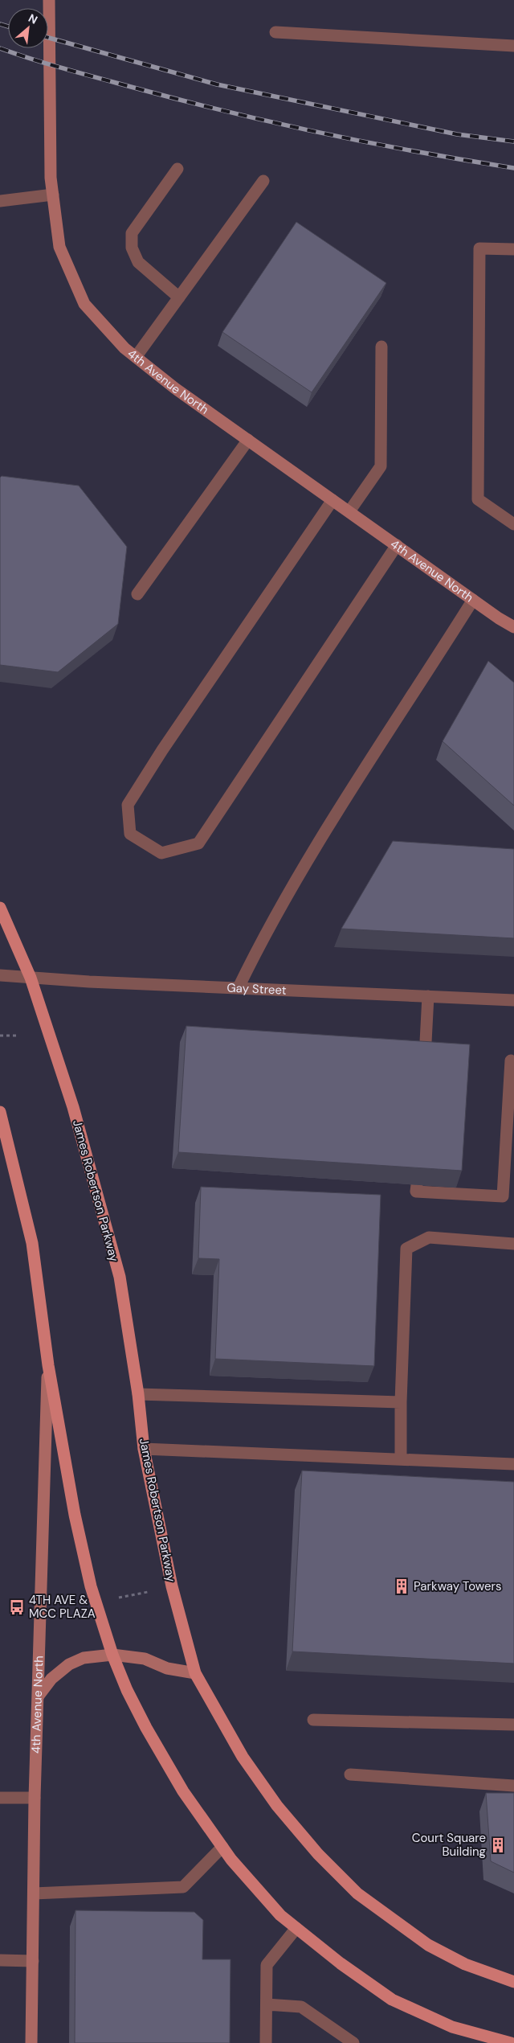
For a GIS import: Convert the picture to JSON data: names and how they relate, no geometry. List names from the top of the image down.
{
  "streets": {
    "main road": ["James Robertson Parkway"],
    "street": ["4th Avenue North", "Gay Street"]
  },
  "crossings": [
    ["Gay Street", "James Robertson Parkway"]
  ],
  "places": {
    "building": ["Parkway Towers", "Court Square Building"],
    "bus stop": ["4TH AVE & MCC PLAZA"]
  },
  "north": "top right"
}
